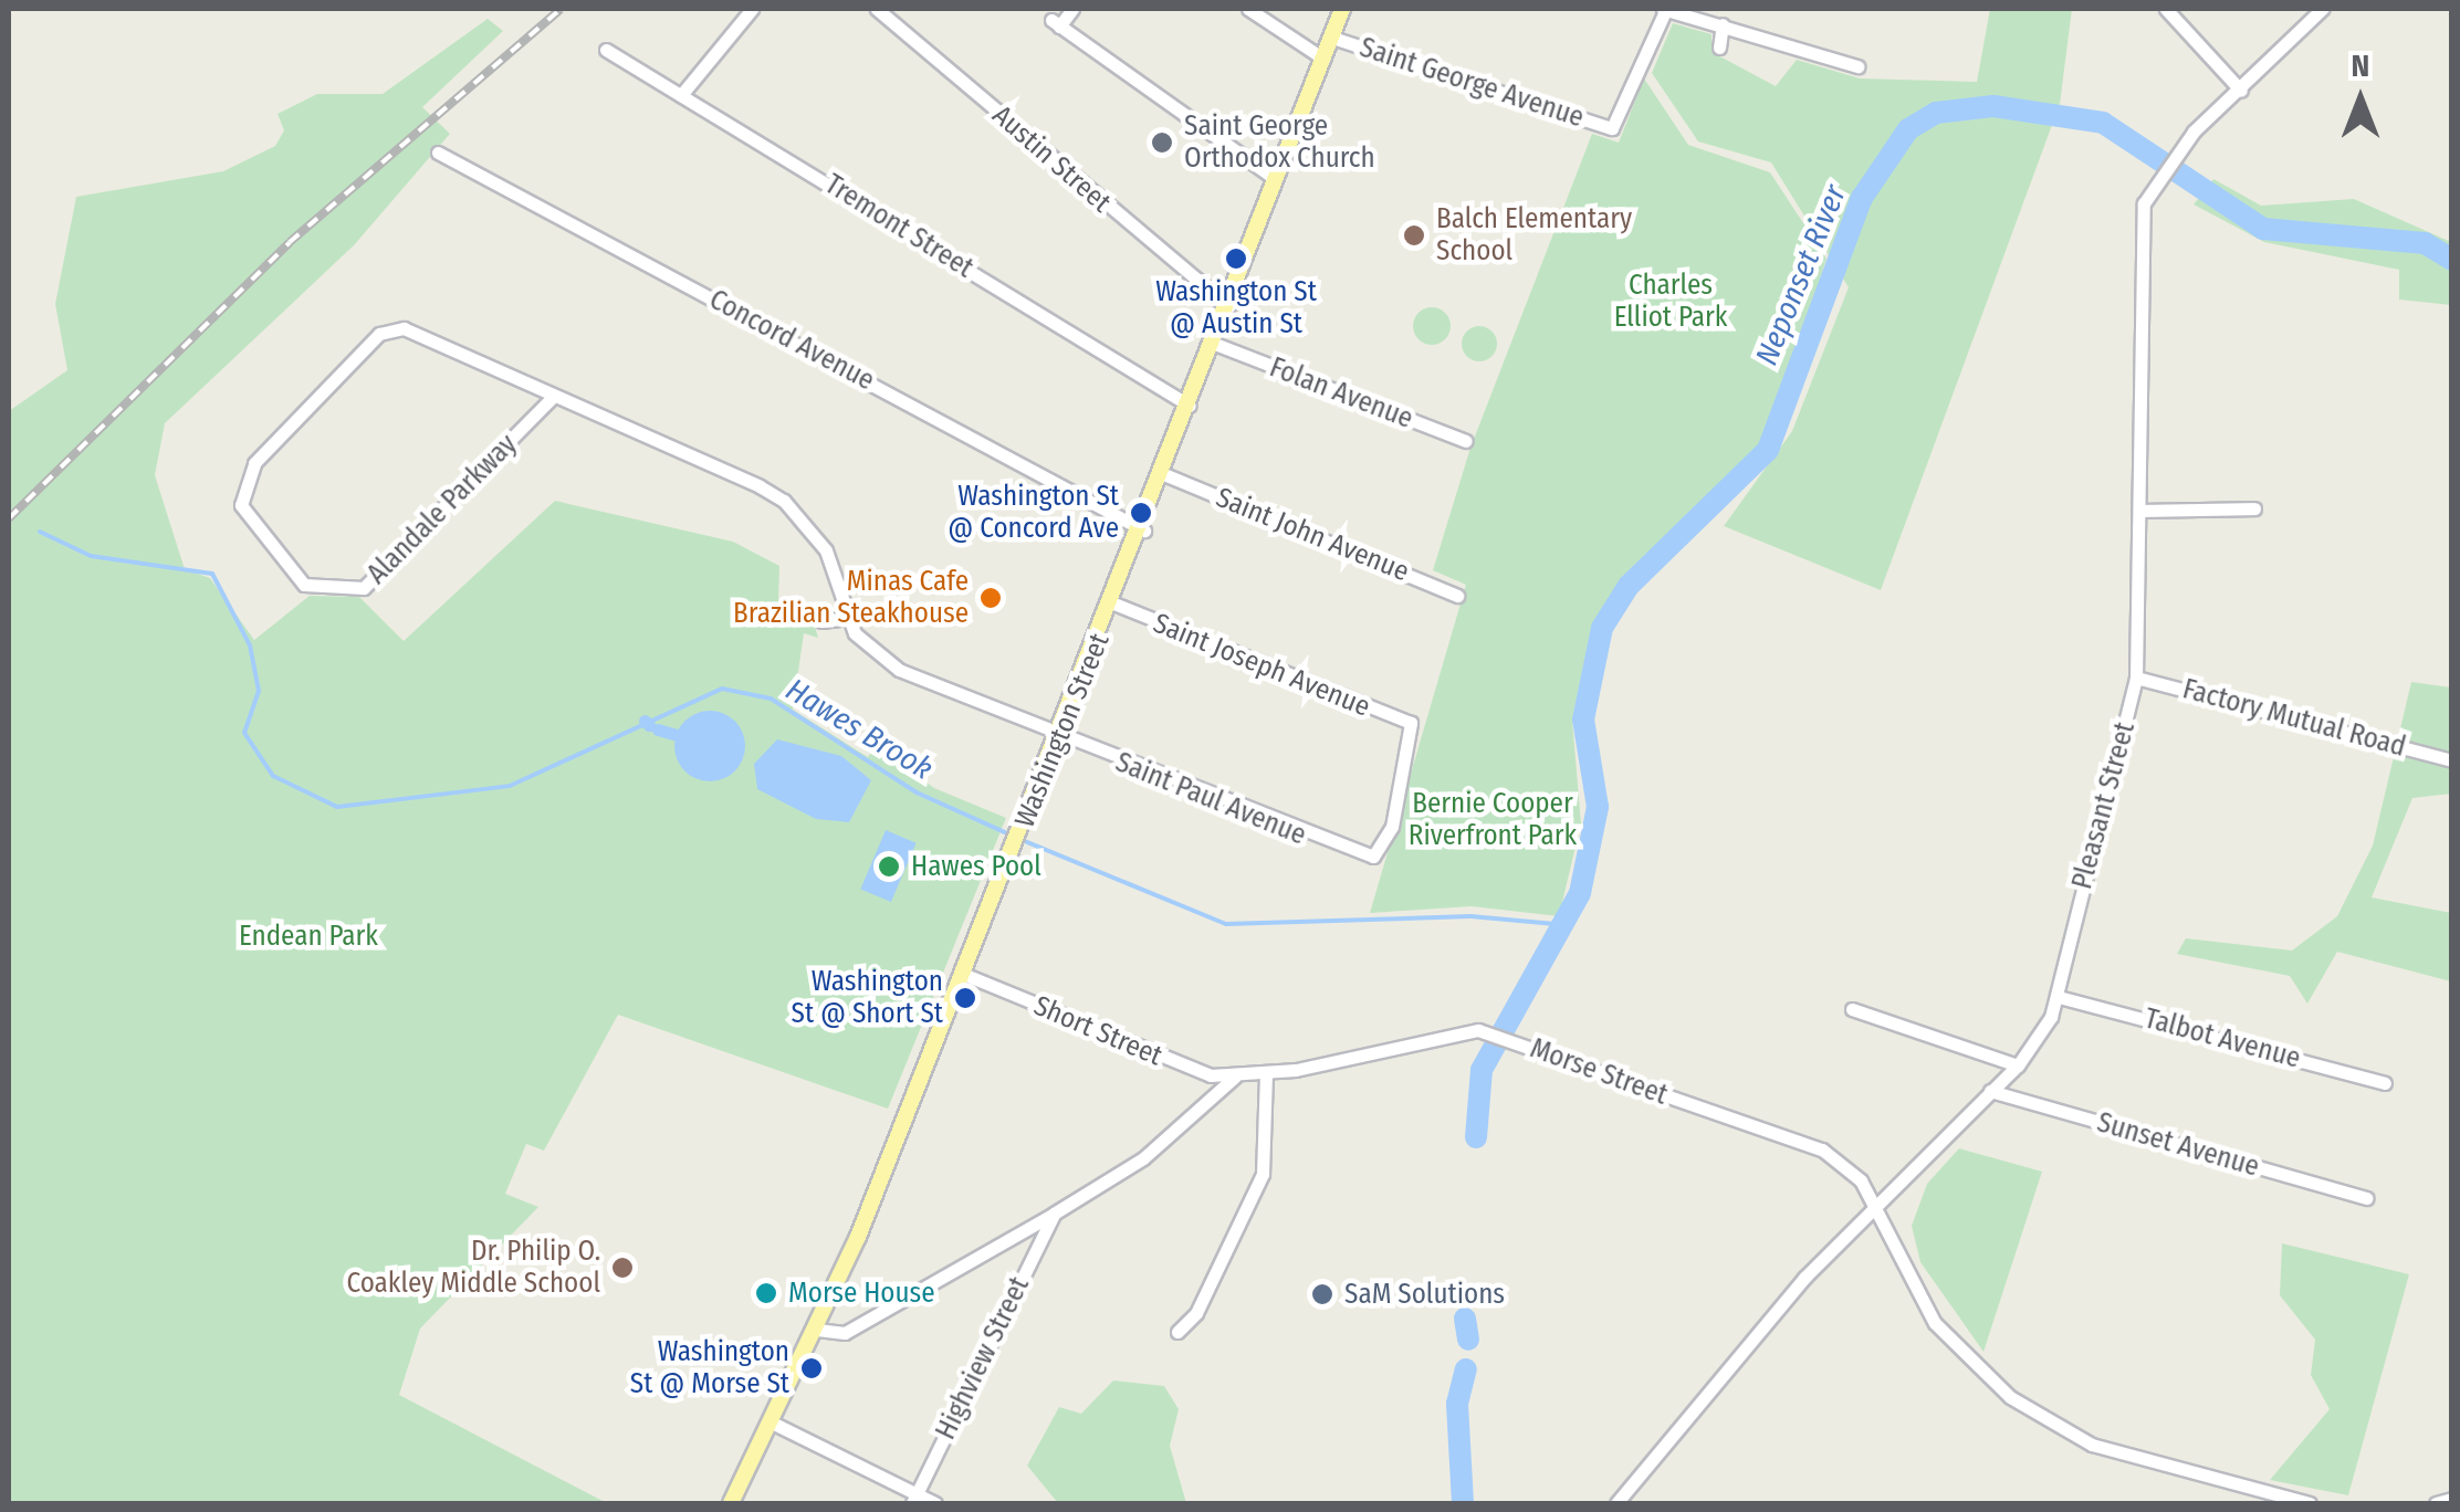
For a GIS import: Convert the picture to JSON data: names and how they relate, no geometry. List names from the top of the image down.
{
  "streets": {
    "main road": ["Washington Street"],
    "street": [
      "Saint George Avenue",
      "Austin Street",
      "Tremont Street",
      "Concord Avenue",
      "Folan Avenue",
      "Alandale Parkway",
      "Saint John Avenue",
      "Saint Joseph Avenue",
      "Factory Mutual Road",
      "Saint Paul Avenue",
      "Pleasant Street",
      "Short Street",
      "Talbot Avenue",
      "Morse Street",
      "Sunset Avenue",
      "Highview Street"
    ]
  },
  "crossings": [
    ["Saint George Avenue", "Washington Street"],
    ["Austin Street", "Washington Street"],
    ["Tremont Street", "Washington Street"],
    ["Concord Avenue", "Washington Street"],
    ["Folan Avenue", "Washington Street"],
    ["Alandale Parkway", "Washington Street"],
    ["Alandale Parkway", "Saint Paul Avenue"],
    ["Saint John Avenue", "Washington Street"],
    ["Saint Joseph Avenue", "Washington Street"],
    ["Saint Joseph Avenue", "Saint Paul Avenue"],
    ["Factory Mutual Road", "Pleasant Street"],
    ["Washington Street", "Saint Paul Avenue"],
    ["Washington Street", "Short Street"],
    ["Pleasant Street", "Talbot Avenue"],
    ["Pleasant Street", "Morse Street"],
    ["Pleasant Street", "Sunset Avenue"],
    ["Short Street", "Morse Street"]
  ],
  "water": ["Neponset River", "Hawes Brook"],
  "parks": ["Charles Elliot Park", "Bernie Cooper Riverfront Park", "Endean Park"],
  "places": [
    "Saint George Orthodox Church",
    "Balch Elementary School",
    "Washington St @ Austin St",
    "Washington St @ Concord Ave",
    "Minas Cafe Brazilian Steakhouse",
    "Hawes Pool",
    "Washington St @ Short St",
    "Dr. Philip O. Coakley Middle School",
    "Morse House",
    "SaM Solutions",
    "Washington St @ Morse St"
  ],
  "north": "top"
}
